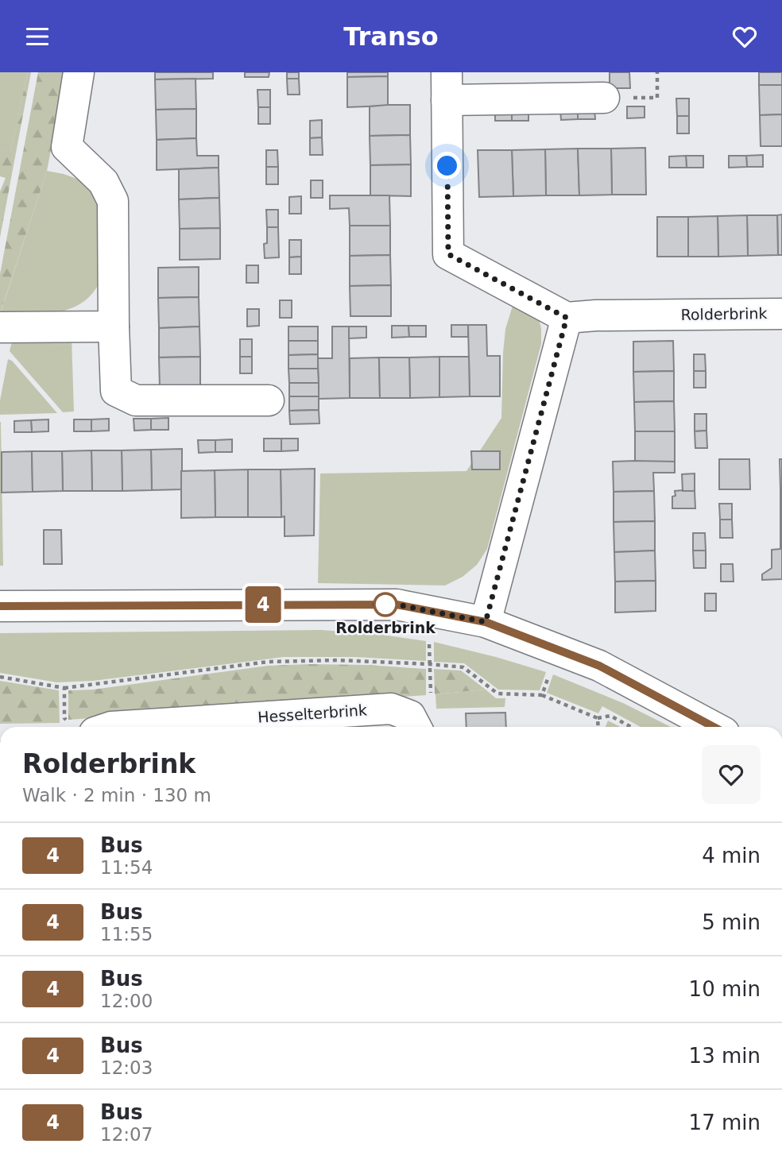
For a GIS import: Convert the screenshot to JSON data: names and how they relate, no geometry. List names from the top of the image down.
{
  "streets": {
    "street": ["Rolderbrink", "Hesselterbrink"]
  },
  "places": ["Rolderbrink"],
  "lines": ["bus line 4"],
  "page": {
    "header": "Transo",
    "on_map": "4",
    "heading": ["Rolderbrink", "Walk · 2 min · 130 m"],
    "list": [
      {
        "mark": "4",
        "name": "Bus",
        "note": "11:54",
        "value": "4 min"
      },
      {
        "mark": "4",
        "name": "Bus",
        "note": "11:55",
        "value": "5 min"
      },
      {
        "mark": "4",
        "name": "Bus",
        "note": "12:00",
        "value": "10 min"
      },
      {
        "mark": "4",
        "name": "Bus",
        "note": "12:03",
        "value": "13 min"
      },
      {
        "mark": "4",
        "name": "Bus",
        "note": "12:07",
        "value": "17 min"
      }
    ]
  }
}
